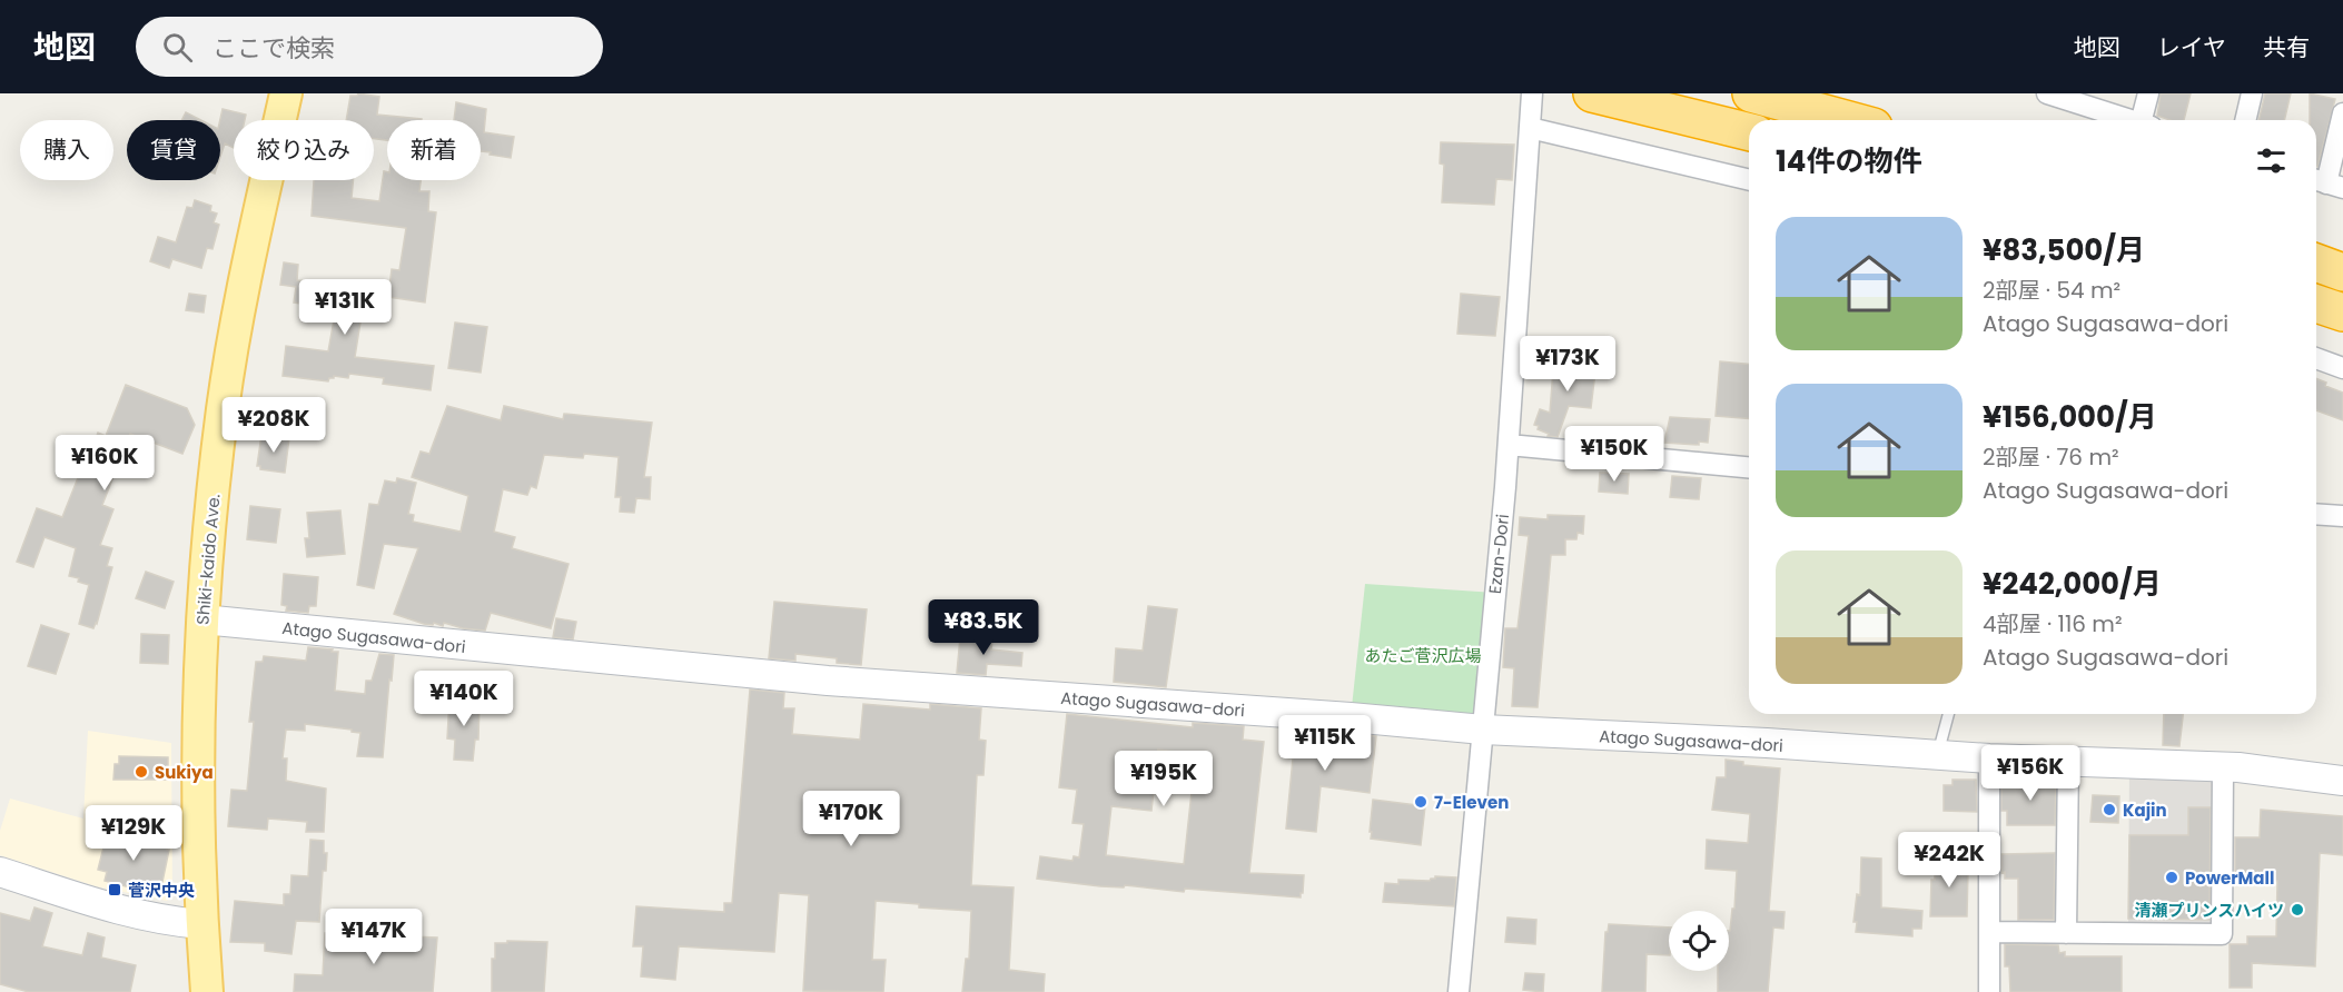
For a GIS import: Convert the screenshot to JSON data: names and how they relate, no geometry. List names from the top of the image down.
{
  "streets": {
    "main road": ["Shiki-kaido Ave."],
    "street": ["Ezan-Dori", "Atago Sugasawa-dori"]
  },
  "crossings": [
    ["Ezan-Dori", "Atago Sugasawa-dori"],
    ["Shiki-kaido Ave.", "Atago Sugasawa-dori"]
  ],
  "parks": ["あたご菅沢広場"],
  "places": {
    "other": [
      "Sukiya",
      "7-Eleven",
      "Kajin",
      "PowerMall",
      "清瀬プリンスハイツ"
    ],
    "transit": ["菅沢中央"]
  },
  "page": {
    "header": "地図",
    "search": "ここで検索",
    "nav": ["地図", "レイヤ", "共有"],
    "chip": [
      "購入",
      "賃貸",
      "絞り込み",
      "新着"
    ],
    "heading": "14件の物件",
    "list": [
      {
        "name": "¥83,500/月",
        "note": "2部屋 · 54 m² · Atago Sugasawa-dori"
      },
      {
        "name": "¥156,000/月",
        "note": "2部屋 · 76 m² · Atago Sugasawa-dori"
      },
      {
        "name": "¥242,000/月",
        "note": "4部屋 · 116 m² · Atago Sugasawa-dori"
      }
    ],
    "price": [
      "¥131K",
      "¥173K",
      "¥208K",
      "¥150K",
      "¥160K",
      "¥83.5K",
      "¥140K",
      "¥115K",
      "¥156K",
      "¥195K",
      "¥170K",
      "¥129K",
      "¥242K",
      "¥147K"
    ]
  }
}
